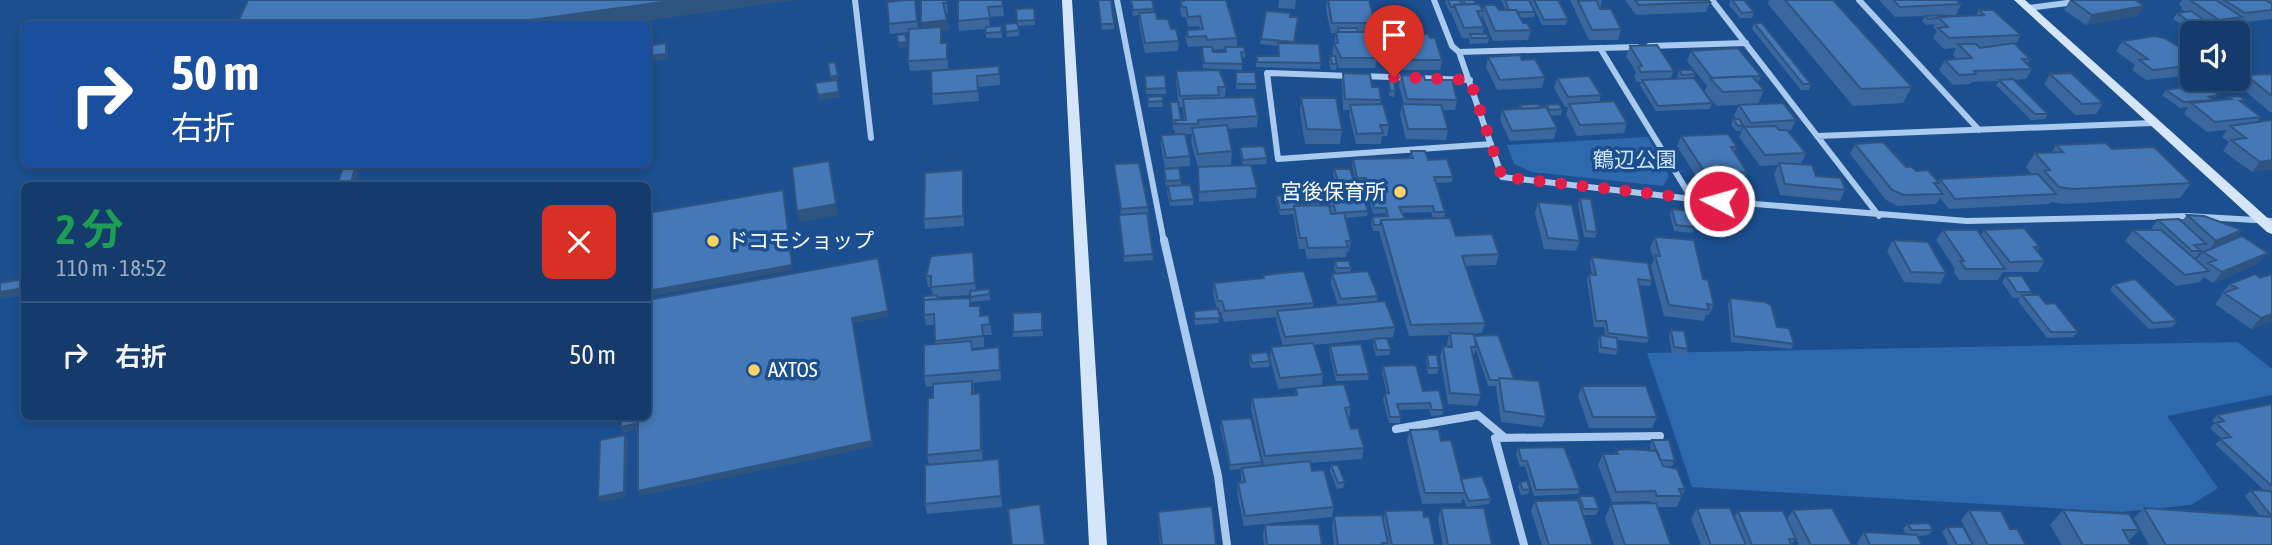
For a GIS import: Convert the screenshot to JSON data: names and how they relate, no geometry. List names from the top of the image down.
{
  "parks": ["鶴辺公園"],
  "places": ["宮後保育所", "ドコモショップ", "AXTOS"],
  "page": {
    "turn": ["50 m", "右折"],
    "heading": ["2 分", "110 m · 18:52"],
    "list": [
      {
        "name": "右折",
        "value": "50 m"
      }
    ]
  }
}
